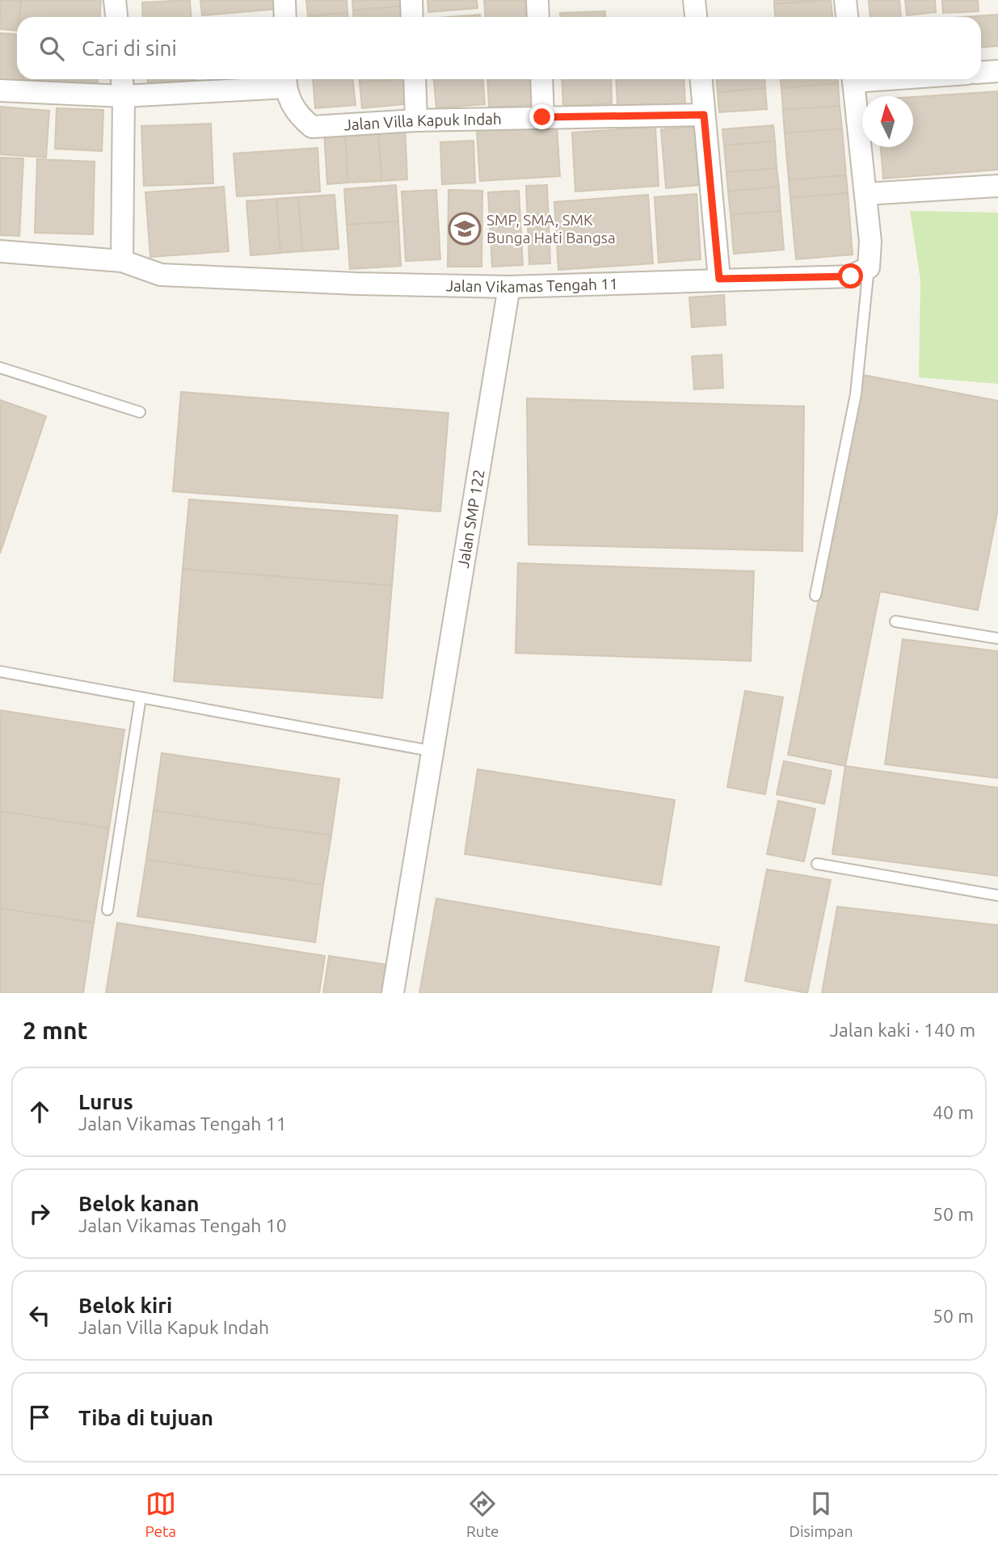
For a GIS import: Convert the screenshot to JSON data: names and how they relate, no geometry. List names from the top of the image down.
{
  "streets": {
    "street": ["Jalan Villa Kapuk Indah", "Jalan Vikamas Tengah 11", "Jalan SMP 122"]
  },
  "crossings": [
    ["Jalan Vikamas Tengah 11", "Jalan SMP 122"]
  ],
  "places": {
    "school or university": ["SMP, SMA, SMK Bunga Hati Bangsa"]
  },
  "north": "top",
  "page": {
    "search": "Cari di sini",
    "heading": ["2 mnt", "Jalan kaki · 140 m"],
    "list": [
      ["Lurus", "Jalan Vikamas Tengah 11", "40 m"],
      ["Belok kanan", "Jalan Vikamas Tengah 10", "50 m"],
      ["Belok kiri", "Jalan Villa Kapuk Indah", "50 m"],
      "Tiba di tujuan"
    ],
    "nav": ["Peta", "Rute", "Disimpan"]
  }
}
